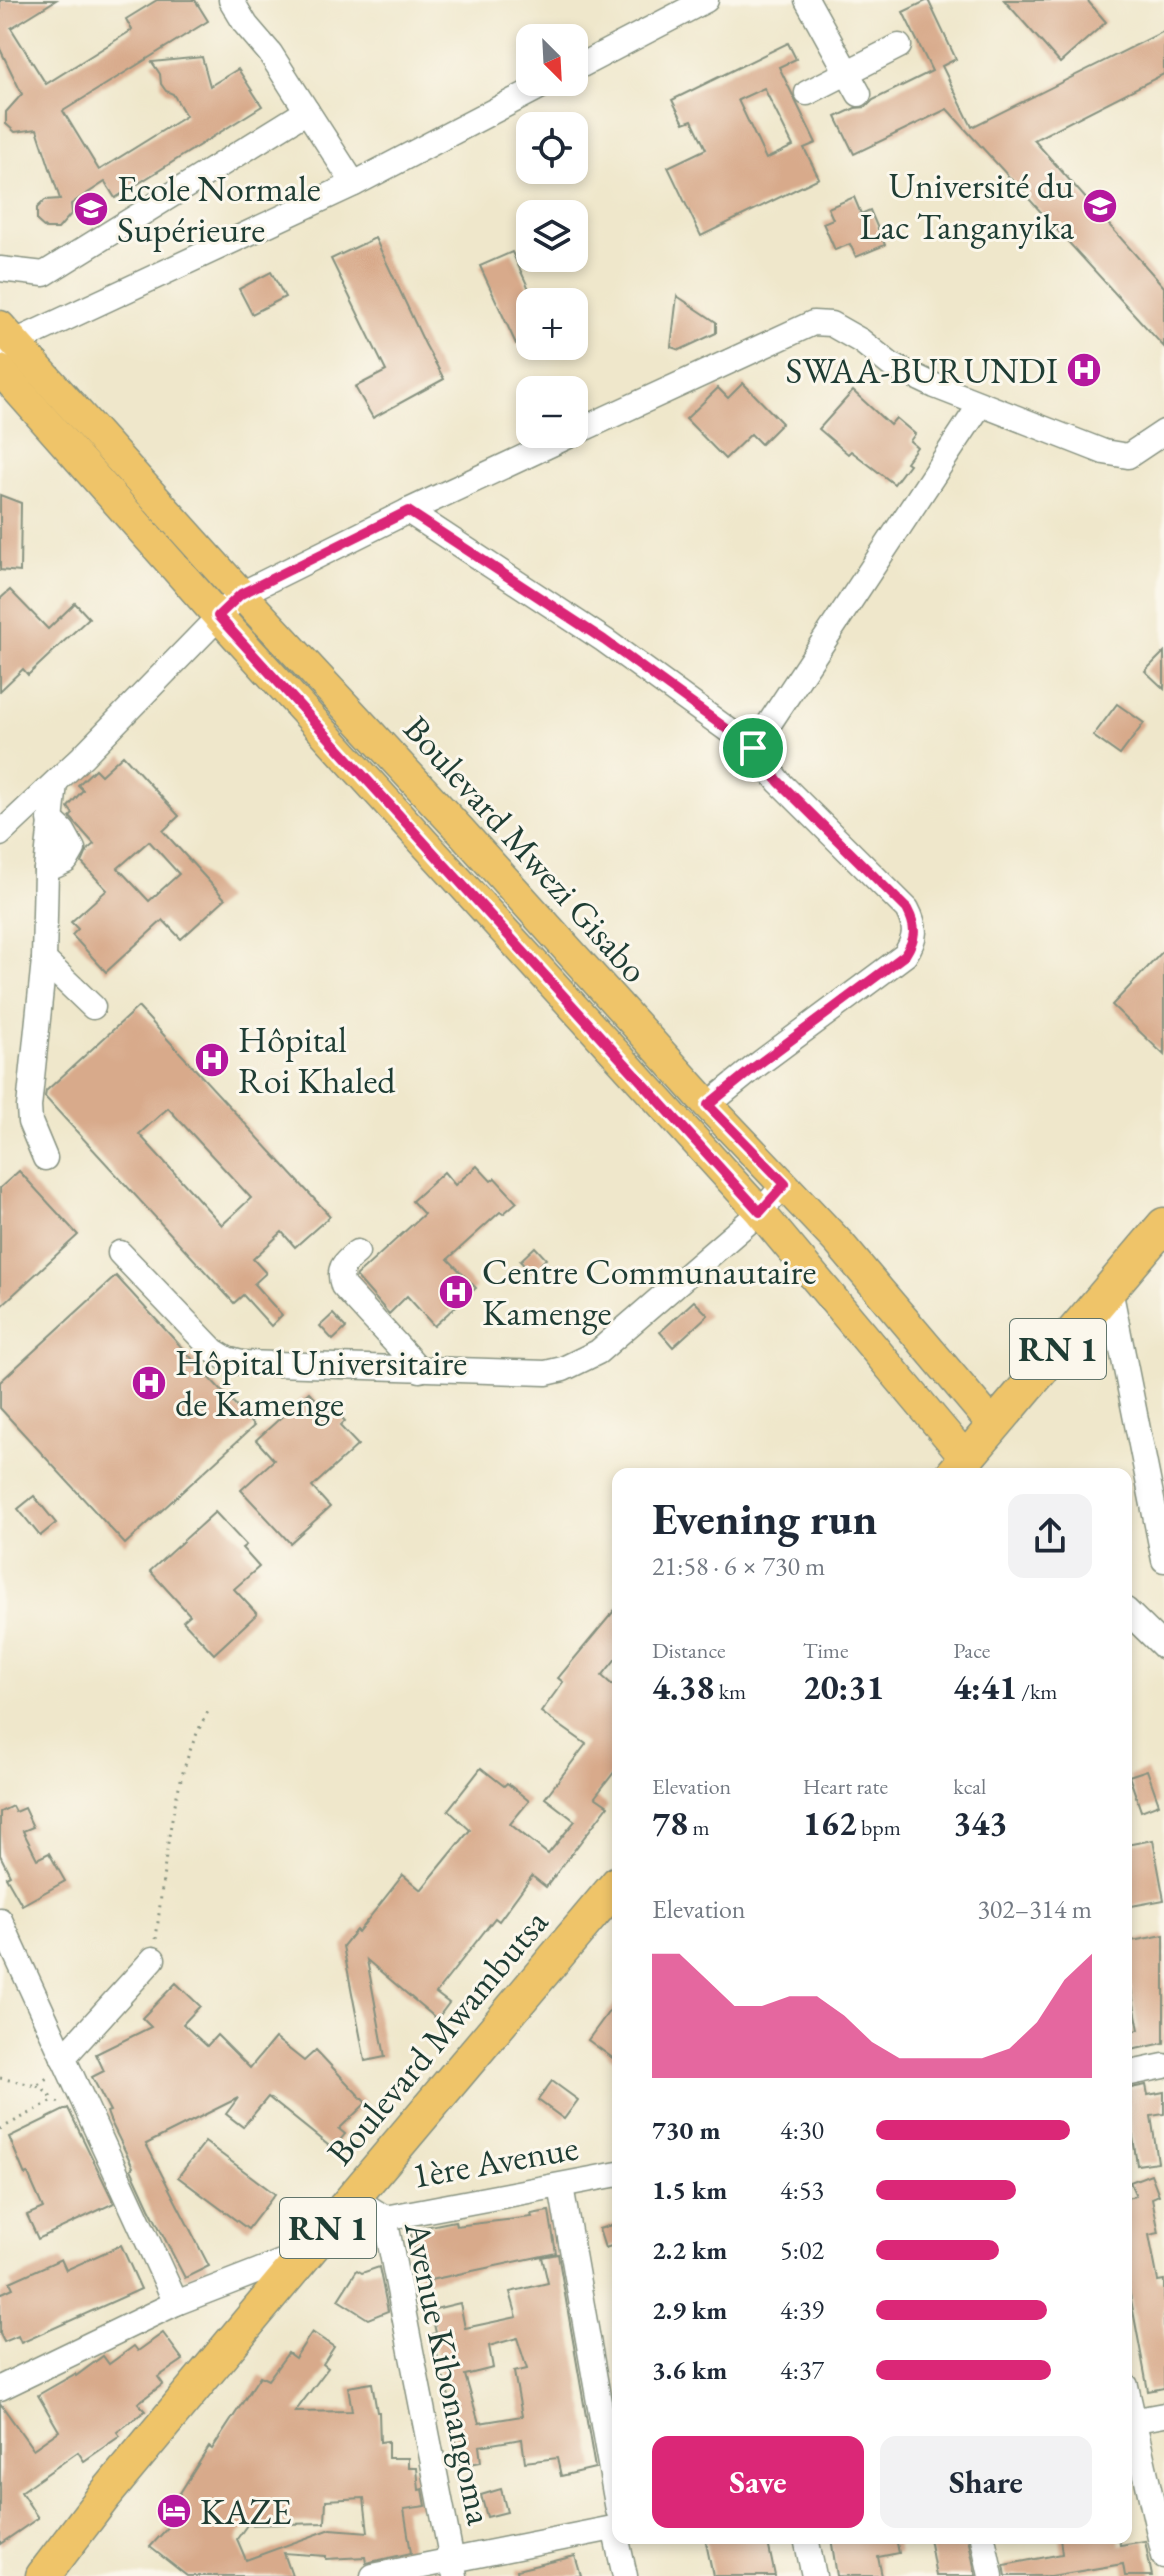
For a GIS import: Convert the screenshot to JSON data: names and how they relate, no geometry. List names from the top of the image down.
{
  "streets": {
    "highway": ["RN 1", "Boulevard Mwambutsa"],
    "main road": ["Boulevard Mwezi Gisabo"],
    "street": ["1ère Avenue", "Avenue Kibonangoma"]
  },
  "crossings": [
    ["Boulevard Mwezi Gisabo", "RN 1"],
    ["Boulevard Mwambutsa", "Avenue Kibonangoma"],
    ["1ère Avenue", "Avenue Kibonangoma"]
  ],
  "places": {
    "school or university": ["Université du Lac Tanganyika", "Ecole Normale Supérieure"],
    "hospital": [
      "SWAA-BURUNDI",
      "Hôpital Roi Khaled",
      "Centre Communautaire Kamenge",
      "Hôpital Universitaire de Kamenge"
    ],
    "hotel": ["KAZE"]
  },
  "north": "bottom right",
  "page": {
    "map_buttons": ["+", "−"],
    "heading": ["Evening run", "21:58 · 6 × 730 m"],
    "stats": [
      ["Distance", "4.38 km"],
      ["Time", "20:31"],
      ["Pace", "4:41 /km"],
      ["Elevation", "78 m"],
      ["Heart rate", "162 bpm"],
      ["kcal", "343"]
    ],
    "chart": ["Elevation", "302–314 m"],
    "list": [
      {
        "name": "730 m",
        "note": "4:30"
      },
      {
        "name": "1.5 km",
        "note": "4:53"
      },
      {
        "name": "2.2 km",
        "note": "5:02"
      },
      {
        "name": "2.9 km",
        "note": "4:39"
      },
      {
        "name": "3.6 km",
        "note": "4:37"
      }
    ],
    "buttons": ["Save", "Share"]
  }
}
